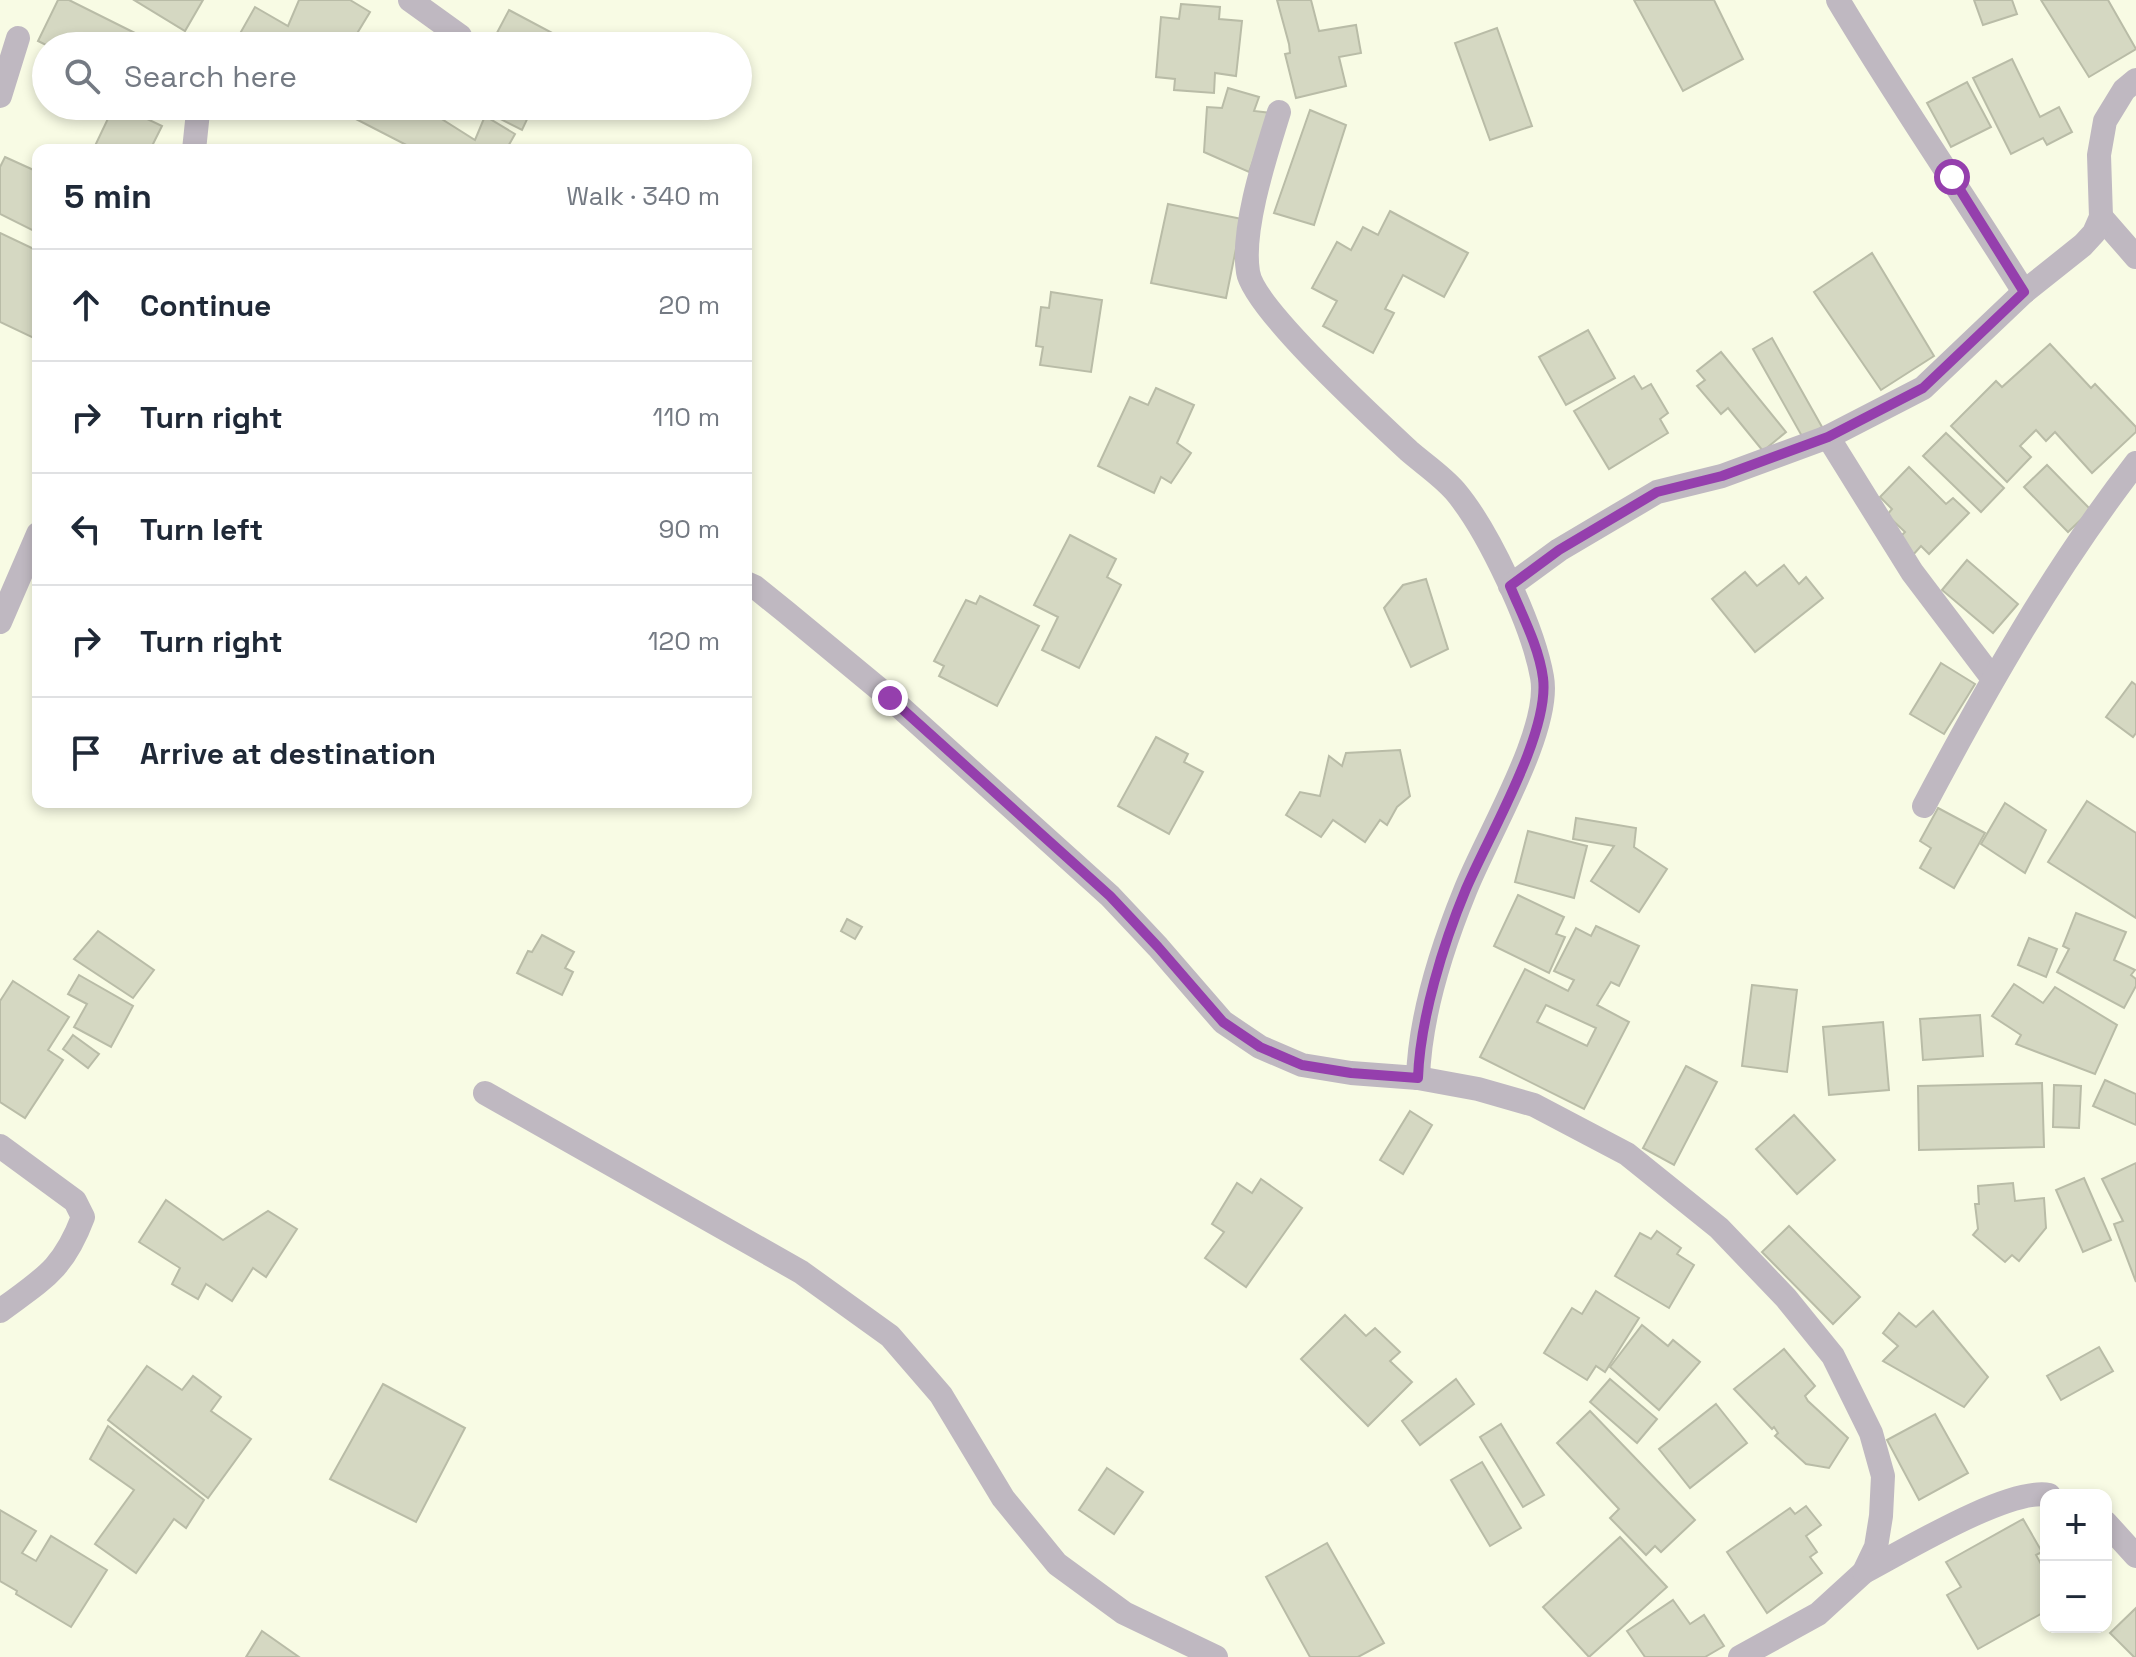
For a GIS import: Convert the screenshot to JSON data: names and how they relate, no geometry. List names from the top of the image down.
{
  "page": {
    "search": "Search here",
    "heading": ["5 min", "Walk · 340 m"],
    "list": [
      ["Continue", "20 m"],
      ["Turn right", "110 m"],
      ["Turn left", "90 m"],
      ["Turn right", "120 m"],
      "Arrive at destination"
    ],
    "map_buttons": ["+", "−"]
  }
}
